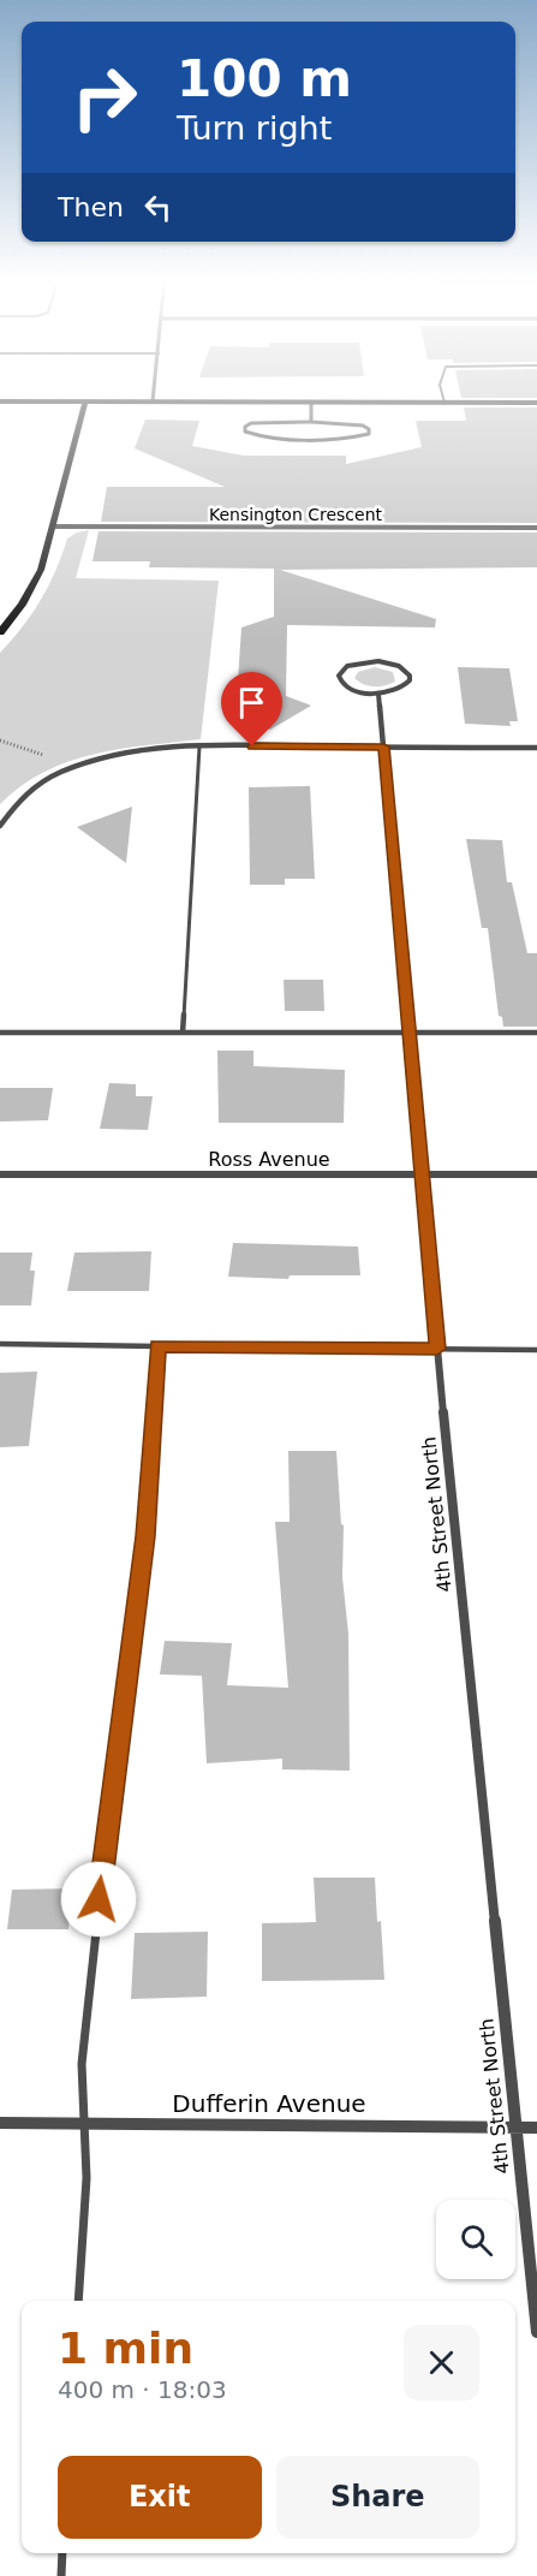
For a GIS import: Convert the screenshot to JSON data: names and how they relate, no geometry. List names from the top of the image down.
{
  "streets": {
    "street": [
      "Kensington Crescent",
      "Ross Avenue",
      "4th Street North",
      "Dufferin Avenue"
    ]
  },
  "crossings": [
    ["Ross Avenue", "4th Street North"],
    ["4th Street North", "Dufferin Avenue"]
  ],
  "page": {
    "turn": ["100 m", "Turn right"],
    "then": "Then",
    "heading": ["1 min", "400 m · 18:03"],
    "buttons": ["Exit", "Share"]
  }
}
